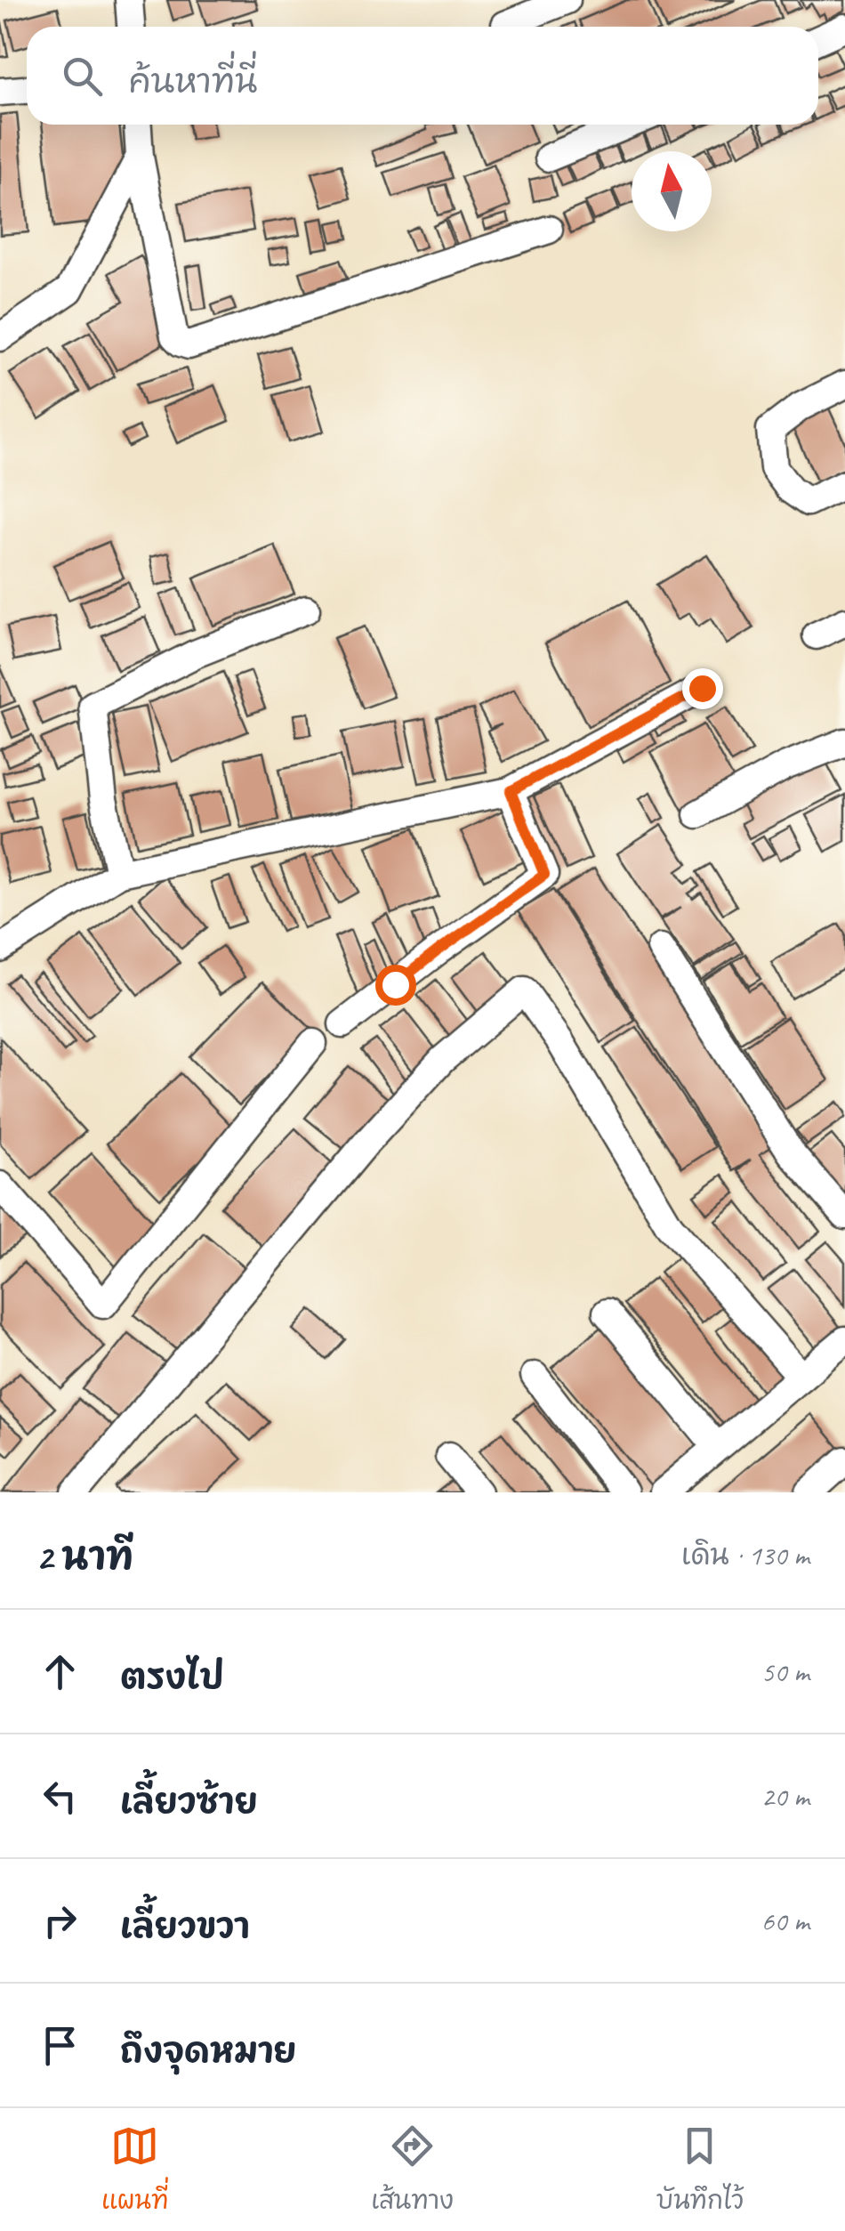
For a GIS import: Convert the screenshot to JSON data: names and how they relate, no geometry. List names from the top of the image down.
{
  "north": "top",
  "page": {
    "search": "ค้นหาที่นี่",
    "heading": ["2 นาที", "เดิน · 130 m"],
    "list": [
      ["ตรงไป", "50 m"],
      ["เลี้ยวซ้าย", "20 m"],
      ["เลี้ยวขวา", "60 m"],
      "ถึงจุดหมาย"
    ],
    "nav": ["แผนที่", "เส้นทาง", "บันทึกไว้"]
  }
}
